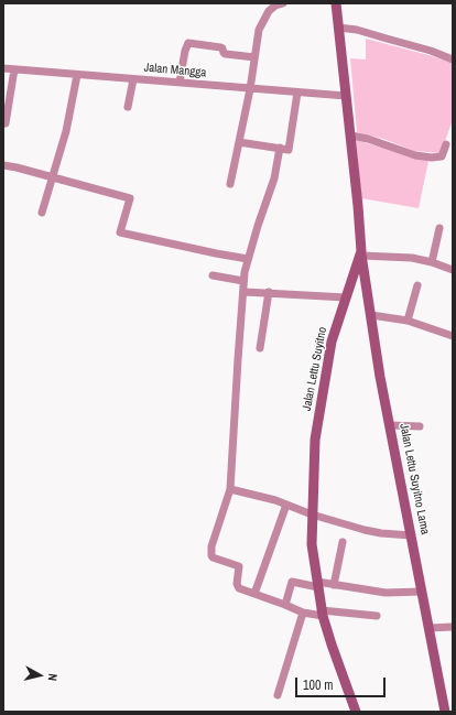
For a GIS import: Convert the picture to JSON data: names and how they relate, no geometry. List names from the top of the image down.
{
  "streets": {
    "main road": ["Jalan Lettu Suyitno", "Jalan Lettu Suyitno Lama"],
    "street": ["Jalan Mangga"]
  },
  "crossings": [
    ["Jalan Mangga", "Jalan Lettu Suyitno"],
    ["Jalan Lettu Suyitno", "Jalan Lettu Suyitno Lama"]
  ],
  "scale_bar": "100 m",
  "north": "right"
}
